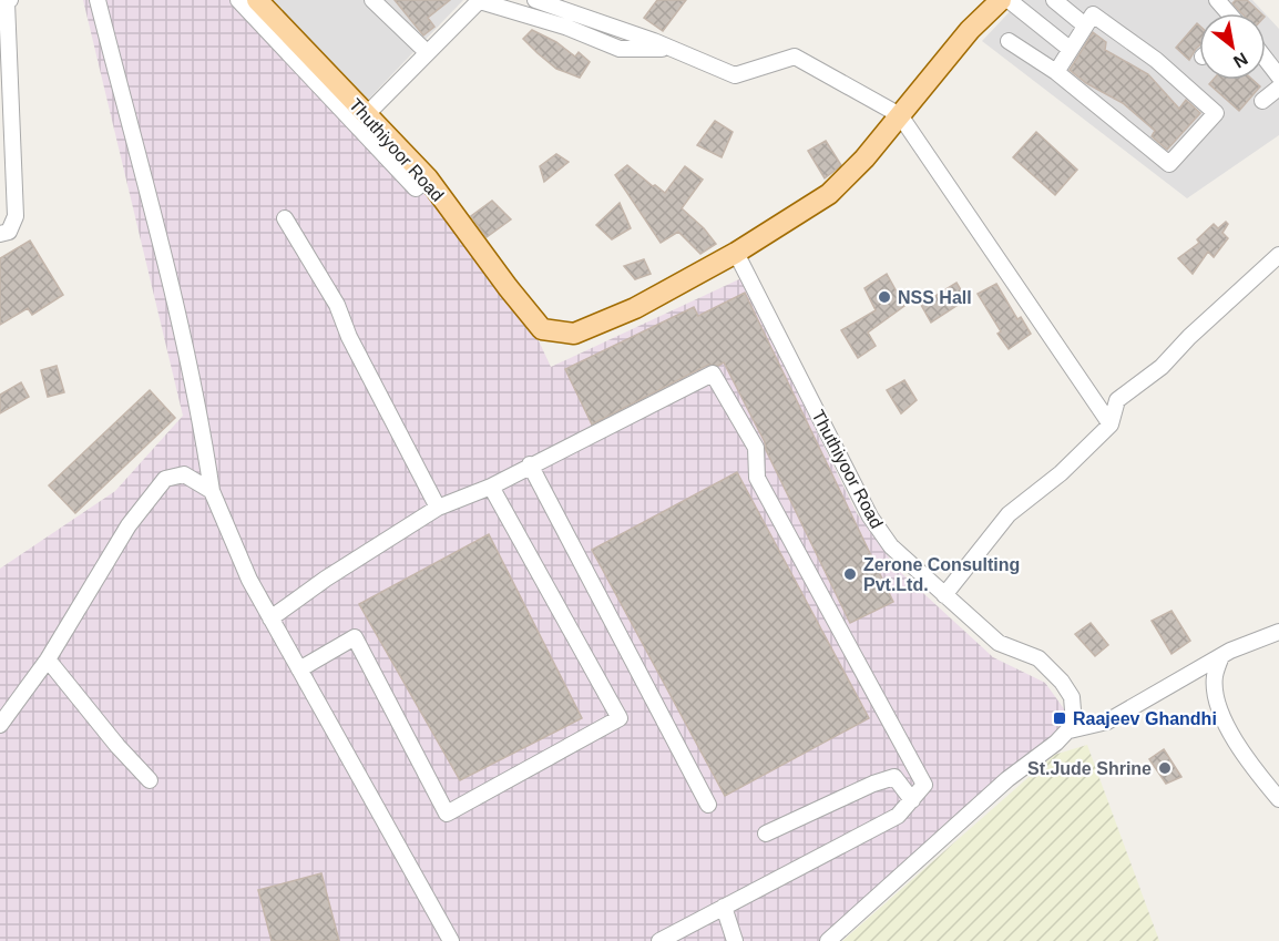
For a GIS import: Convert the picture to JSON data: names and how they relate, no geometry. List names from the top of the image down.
{
  "streets": {
    "main road": ["Thuthiyoor Road"]
  },
  "places": {
    "other": ["NSS Hall", "Zerone Consulting Pvt.Ltd.", "St.Jude Shrine"],
    "transit": ["Raajeev Ghandhi"]
  },
  "north": "bottom right"
}
